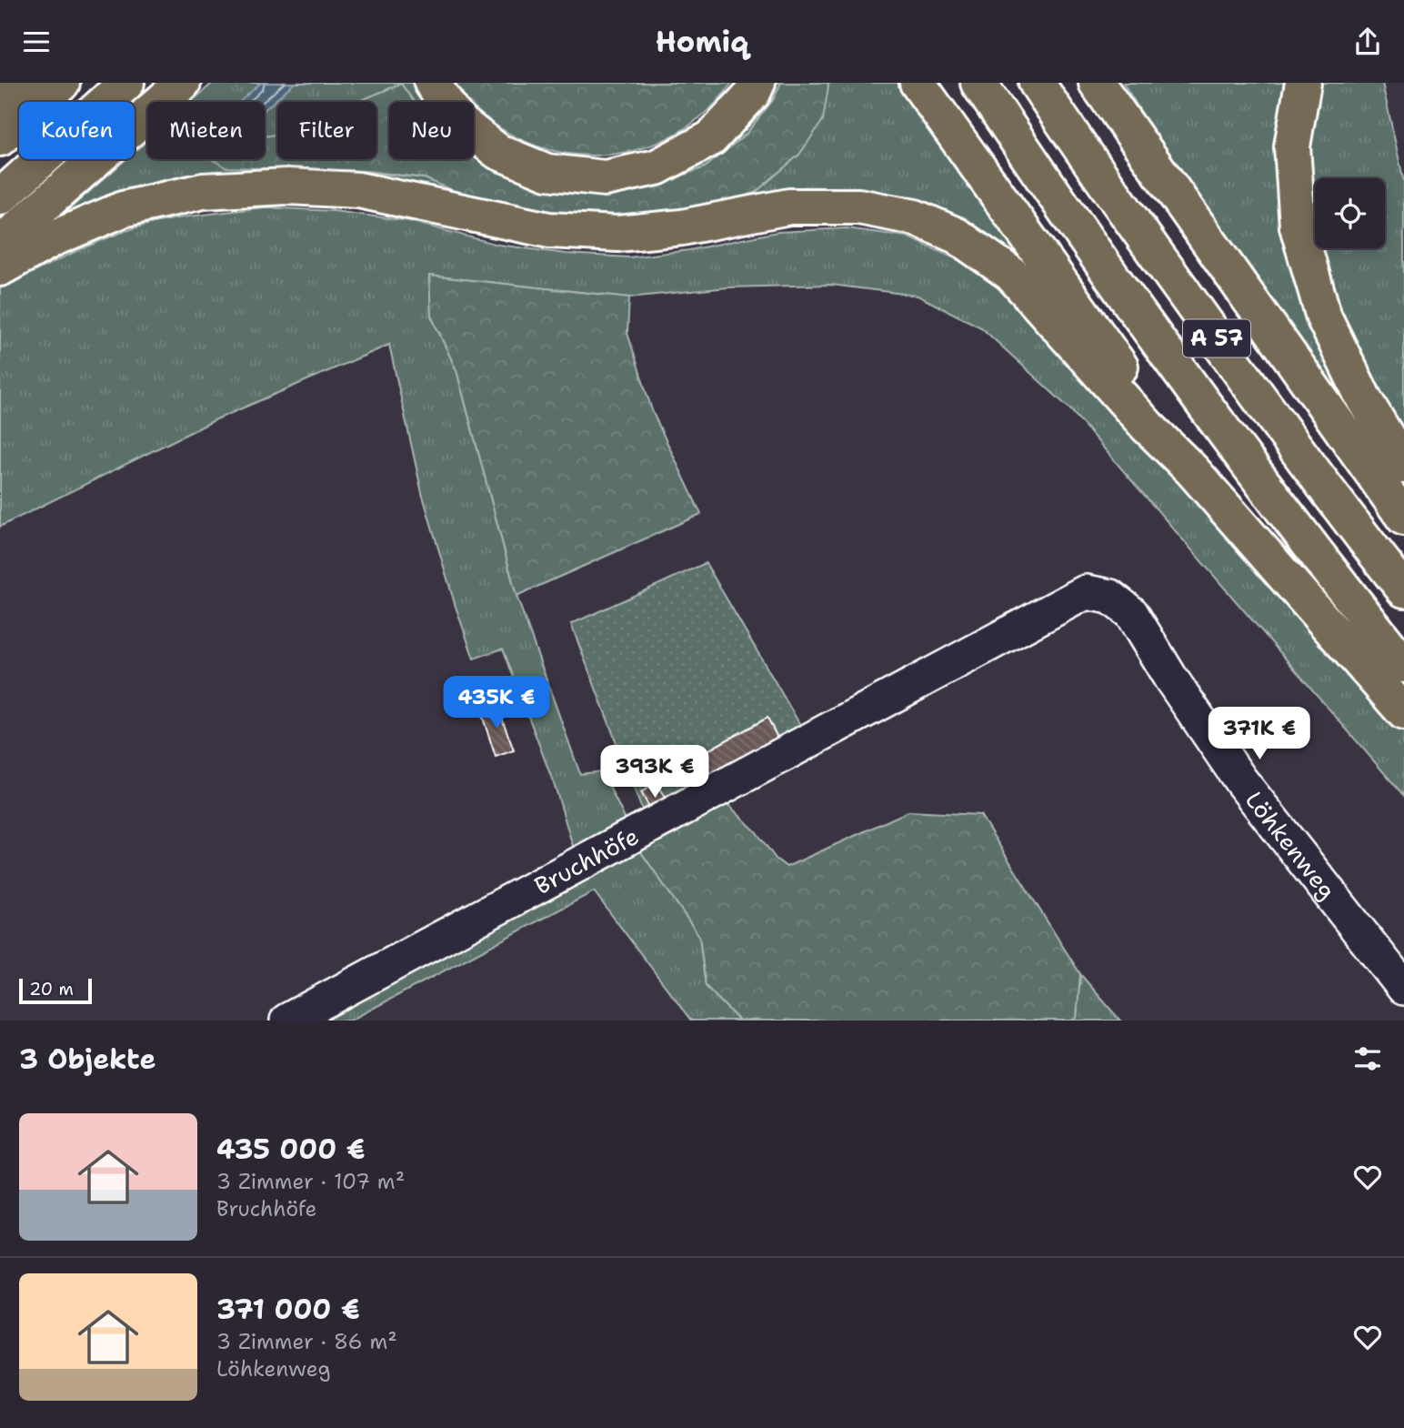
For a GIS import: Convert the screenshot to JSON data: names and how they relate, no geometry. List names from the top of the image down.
{
  "streets": {
    "highway": ["A 57"],
    "street": ["Löhkenweg", "Bruchhöfe"]
  },
  "crossings": [
    ["Löhkenweg", "Bruchhöfe"]
  ],
  "scale_bar": "20 m",
  "page": {
    "header": "Homiq",
    "chip": [
      "Kaufen",
      "Mieten",
      "Filter",
      "Neu"
    ],
    "price": ["435K €", "371K €", "393K €"],
    "scale": "20 m",
    "heading": "3 Objekte",
    "list": [
      {
        "name": "435 000 €",
        "note": "3 Zimmer · 107 m² · Bruchhöfe"
      },
      {
        "name": "371 000 €",
        "note": "3 Zimmer · 86 m² · Löhkenweg"
      }
    ]
  }
}
